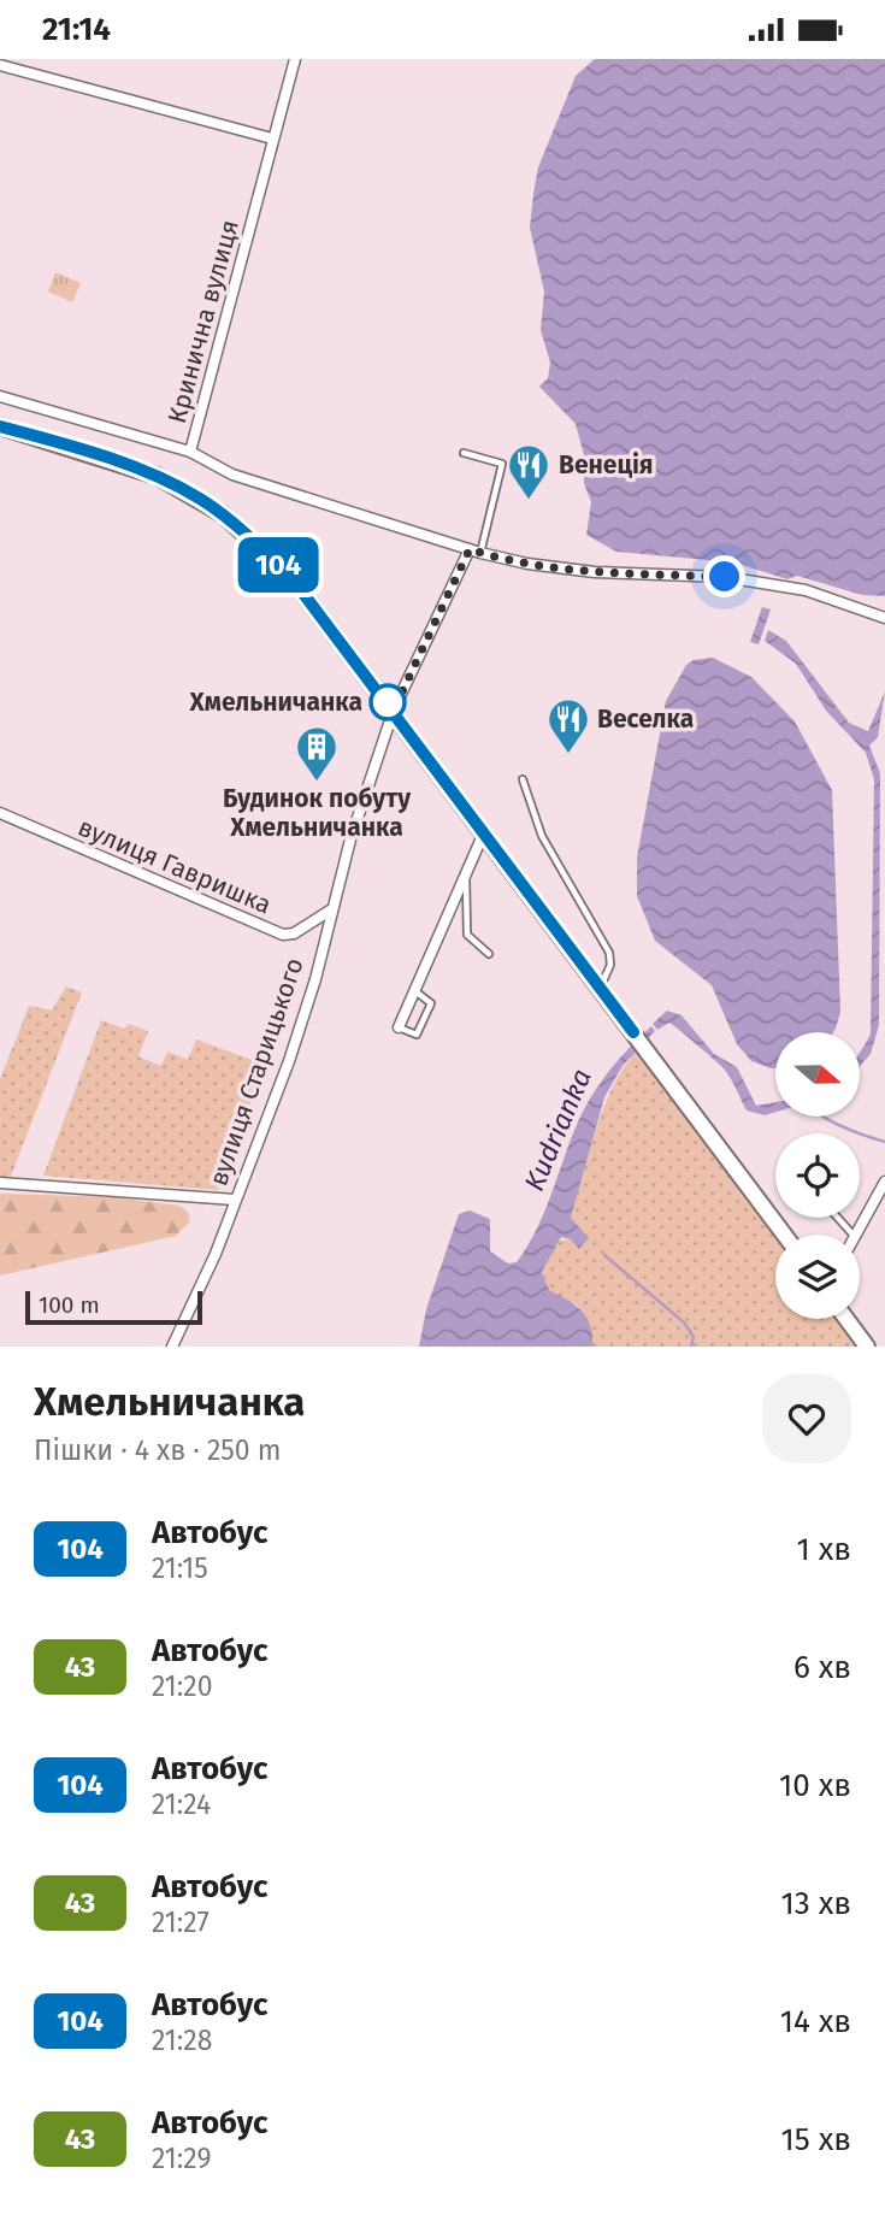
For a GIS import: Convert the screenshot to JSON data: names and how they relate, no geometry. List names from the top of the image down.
{
  "streets": {
    "street": ["Кринична вулиця", "вулиця Гавришка", "вулиця Старицького"]
  },
  "crossings": [
    ["вулиця Гавришка", "вулиця Старицького"]
  ],
  "water": ["Kudrianka"],
  "places": {
    "restaurant": ["Венеція", "Веселка"],
    "other": ["Хмельничанка"],
    "building": ["Будинок побуту Хмельничанка"]
  },
  "lines": ["bus line 104"],
  "scale_bar": "100 m",
  "north": "right",
  "page": {
    "status": "21:14",
    "on_map": "104",
    "scale": "100 m",
    "heading": ["Хмельничанка", "Пішки · 4 хв · 250 m"],
    "list": [
      {
        "mark": "104",
        "name": "Автобус",
        "note": "21:15",
        "value": "1 хв"
      },
      {
        "mark": "43",
        "name": "Автобус",
        "note": "21:20",
        "value": "6 хв"
      },
      {
        "mark": "104",
        "name": "Автобус",
        "note": "21:24",
        "value": "10 хв"
      },
      {
        "mark": "43",
        "name": "Автобус",
        "note": "21:27",
        "value": "13 хв"
      },
      {
        "mark": "104",
        "name": "Автобус",
        "note": "21:28",
        "value": "14 хв"
      },
      {
        "mark": "43",
        "name": "Автобус",
        "note": "21:29",
        "value": "15 хв"
      }
    ]
  }
}
